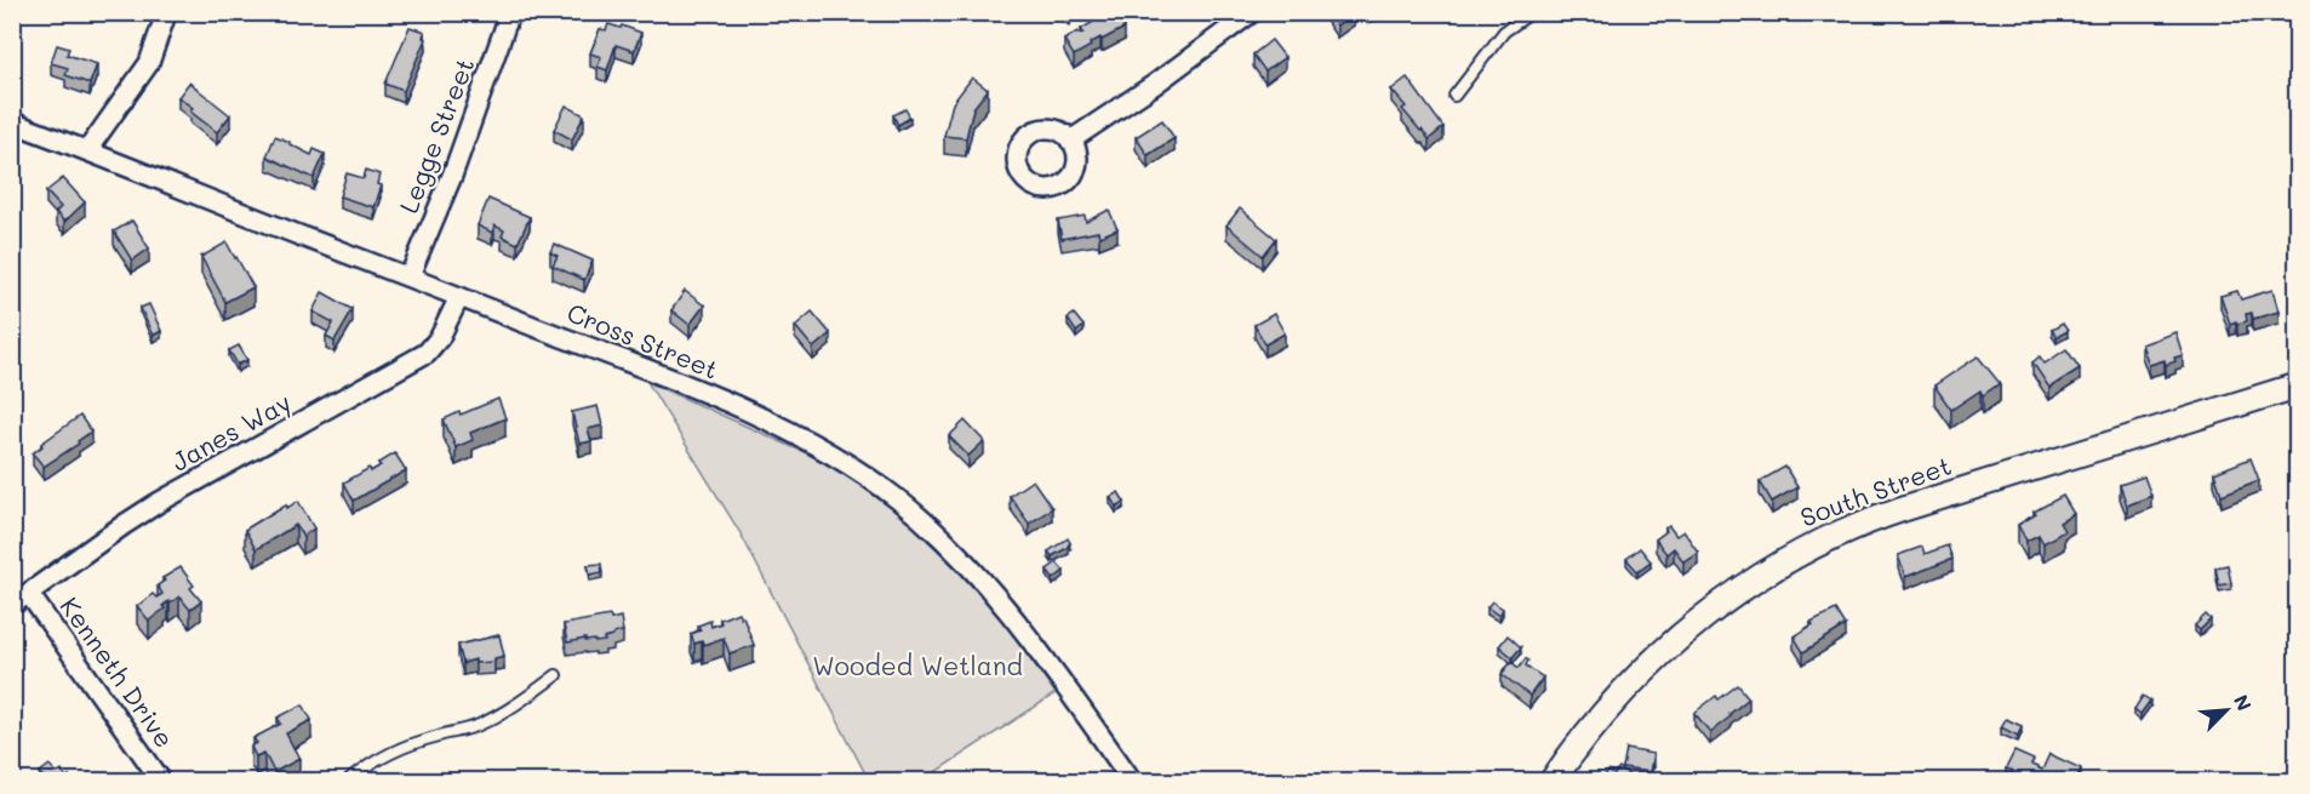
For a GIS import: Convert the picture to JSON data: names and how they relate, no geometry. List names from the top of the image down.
{
  "streets": {
    "street": [
      "Legge Street",
      "Cross Street",
      "Janes Way",
      "South Street",
      "Kenneth Drive"
    ]
  },
  "crossings": [
    ["Legge Street", "Cross Street"],
    ["Cross Street", "Janes Way"],
    ["Janes Way", "Kenneth Drive"]
  ],
  "parks": ["Wooded Wetland"],
  "north": "top right"
}
